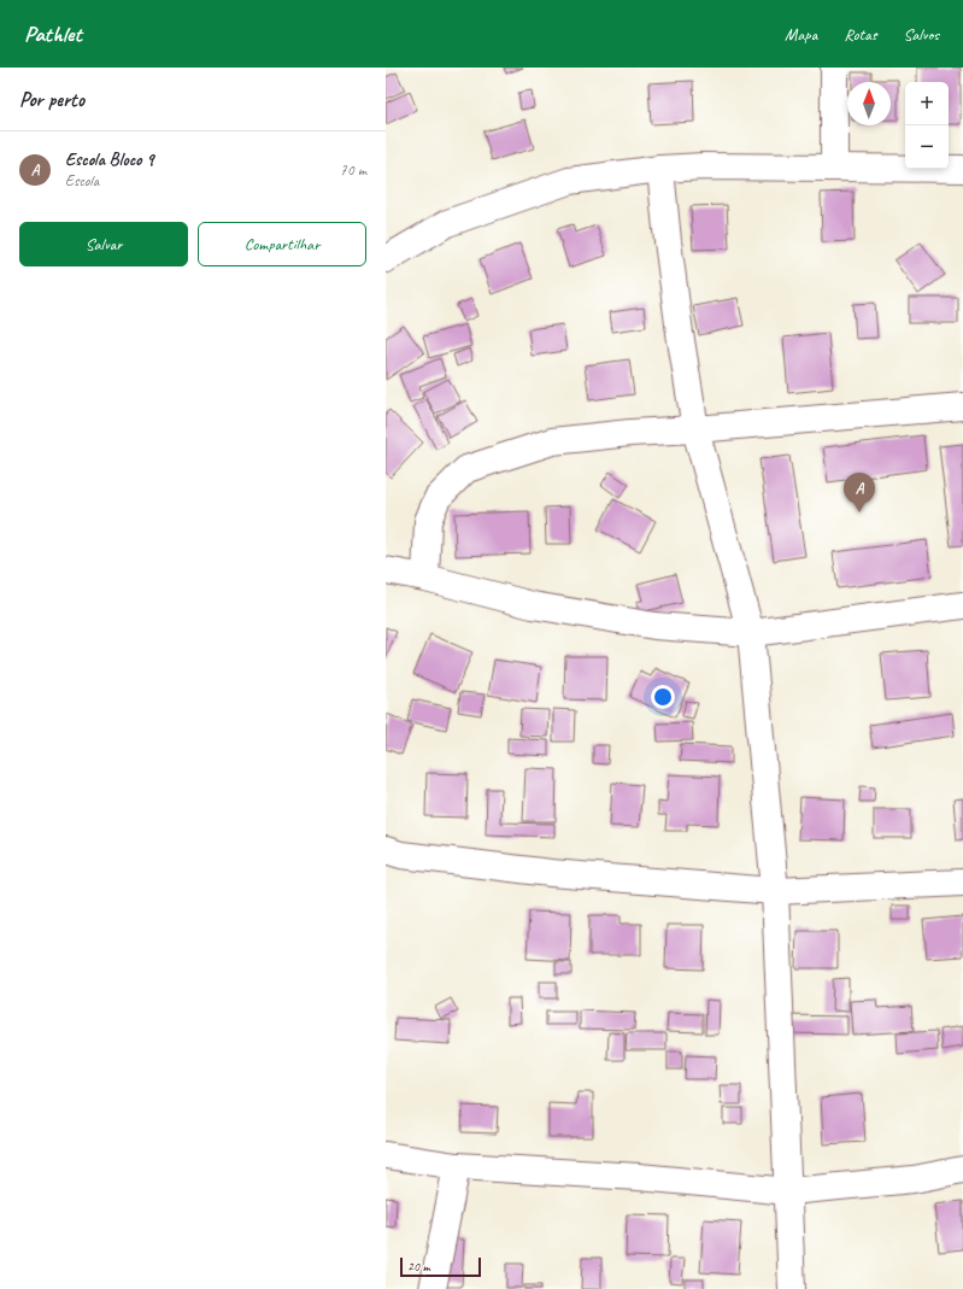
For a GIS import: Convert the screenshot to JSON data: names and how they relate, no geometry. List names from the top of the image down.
{
  "scale_bar": "20 m",
  "north": "top",
  "page": {
    "header": "Pathlet",
    "nav": ["Mapa", "Rotas", "Salvos"],
    "heading": "Por perto",
    "map_buttons": ["+", "−"],
    "list": [
      {
        "mark": "A",
        "name": "Escola Bloco 9",
        "note": "Escola",
        "value": "70 m"
      }
    ],
    "buttons": ["Salvar", "Compartilhar"],
    "pins": "A",
    "scale": "20 m"
  }
}
